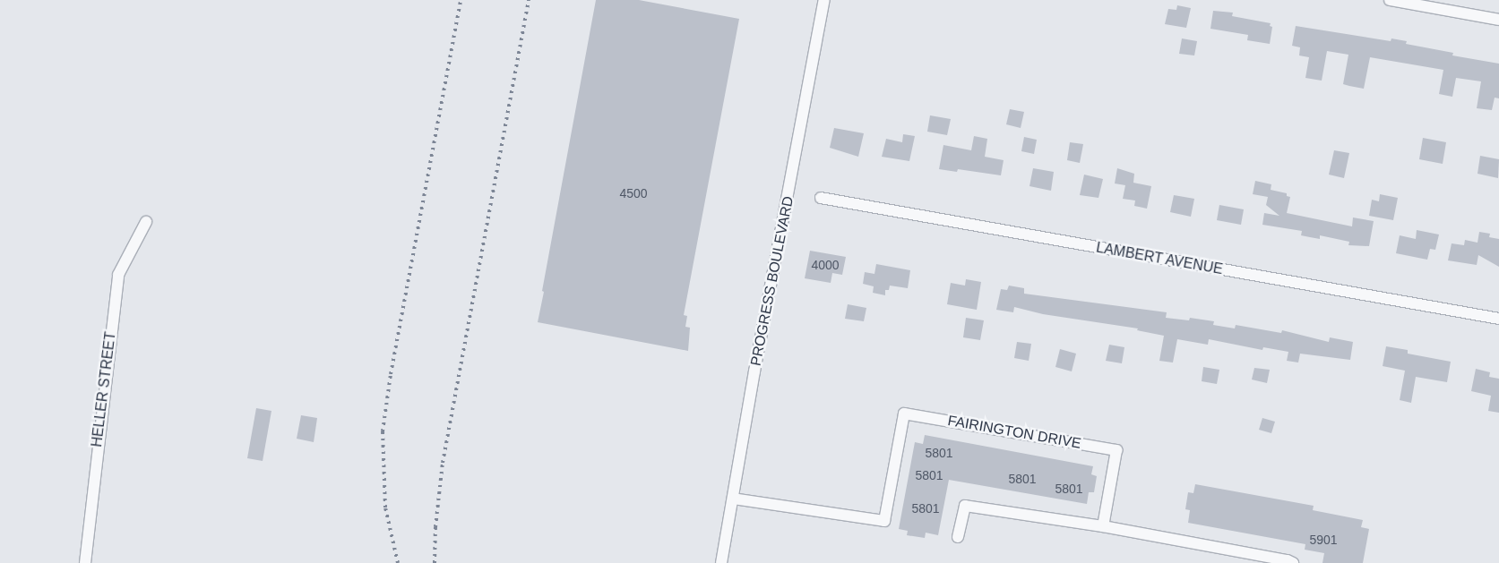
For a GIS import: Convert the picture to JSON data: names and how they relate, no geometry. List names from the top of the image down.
{
  "streets": {
    "street": [
      "LAMBERT AVENUE",
      "PROGRESS BOULEVARD",
      "HELLER STREET",
      "FAIRINGTON DRIVE"
    ]
  },
  "crossings": [
    ["PROGRESS BOULEVARD", "FAIRINGTON DRIVE"]
  ],
  "house_numbers": [
    "4500",
    "4000",
    "5801",
    "5801",
    "5801",
    "5801",
    "5801",
    "5901"
  ]
}
